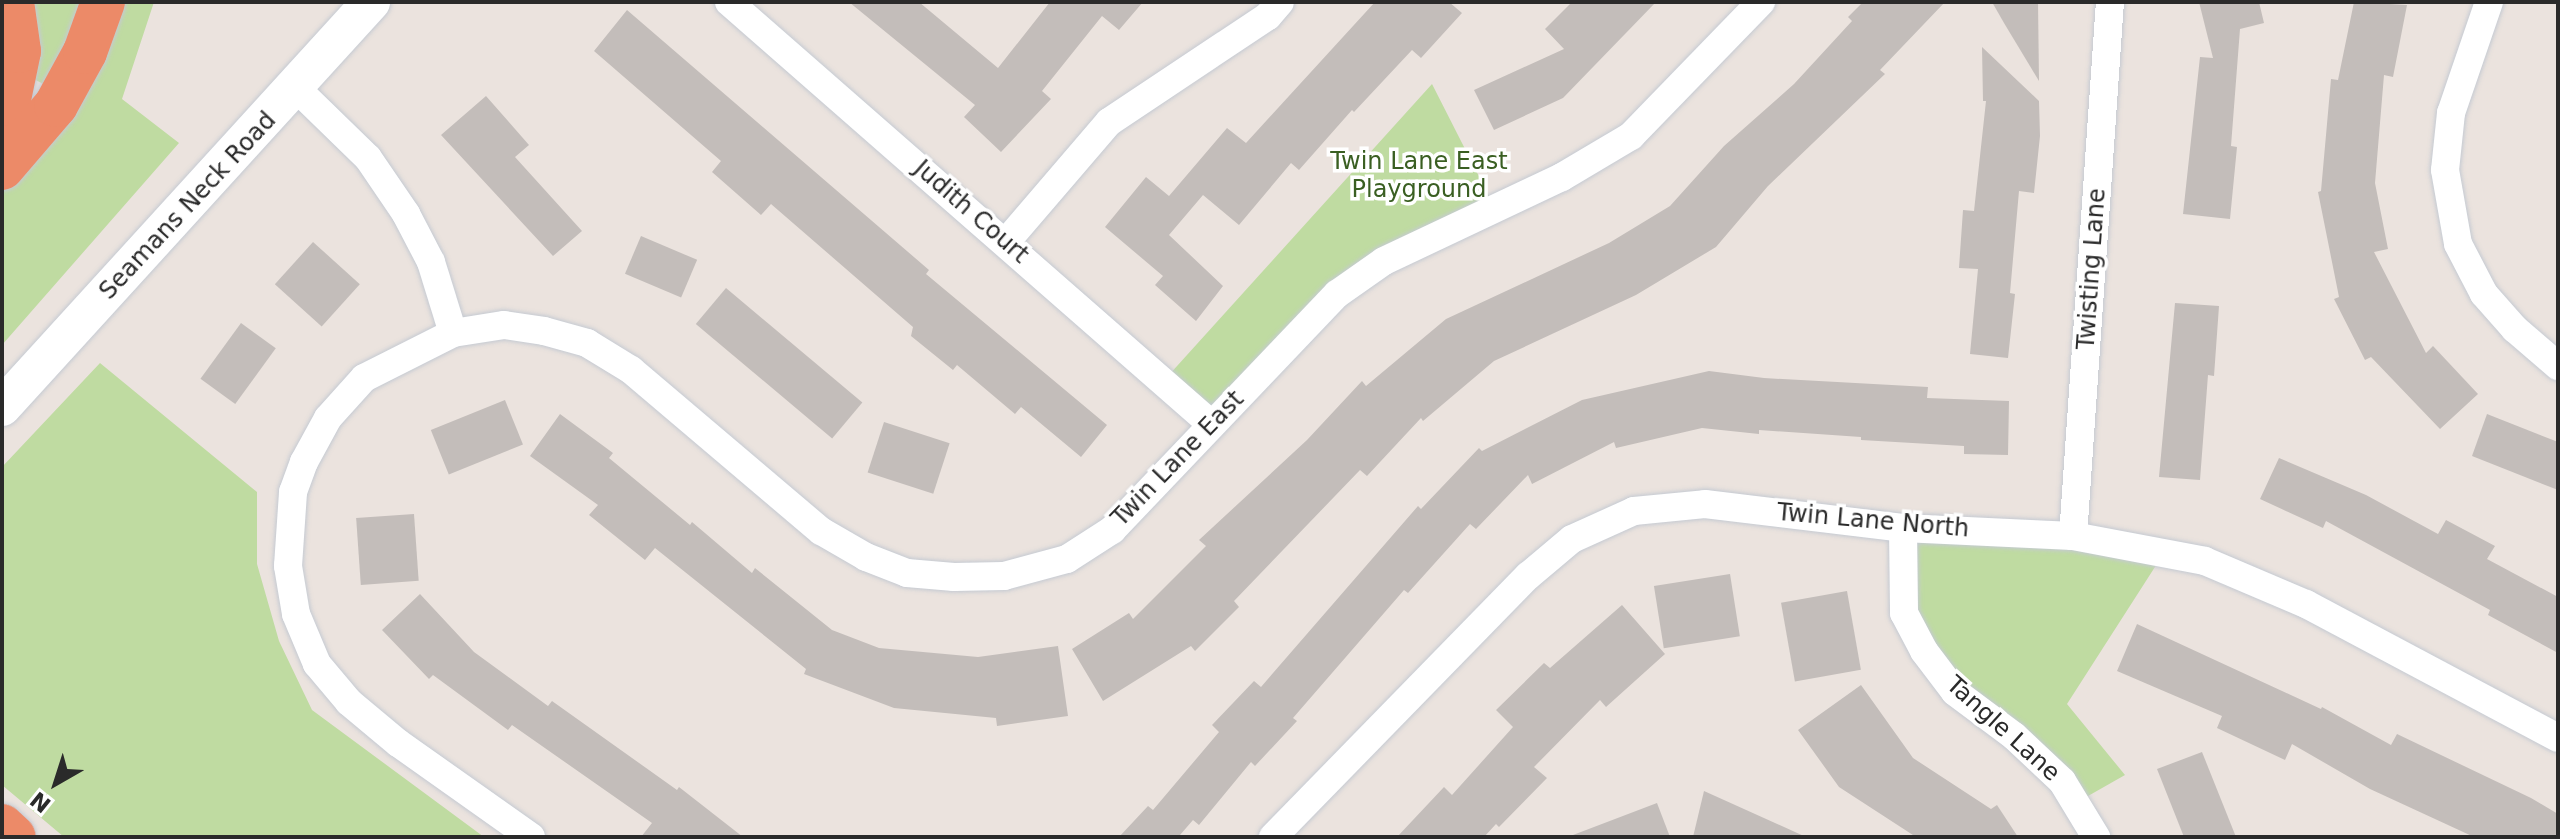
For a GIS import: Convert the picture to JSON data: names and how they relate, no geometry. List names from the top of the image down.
{
  "streets": {
    "main road": ["Seamans Neck Road"],
    "street": [
      "Judith Court",
      "Twisting Lane",
      "Twin Lane East",
      "Twin Lane North",
      "Tangle Lane"
    ]
  },
  "crossings": [
    ["Judith Court", "Twin Lane East"],
    ["Twisting Lane", "Twin Lane North"],
    ["Twin Lane North", "Tangle Lane"]
  ],
  "parks": ["Twin Lane East Playground"],
  "north": "bottom left"
}
